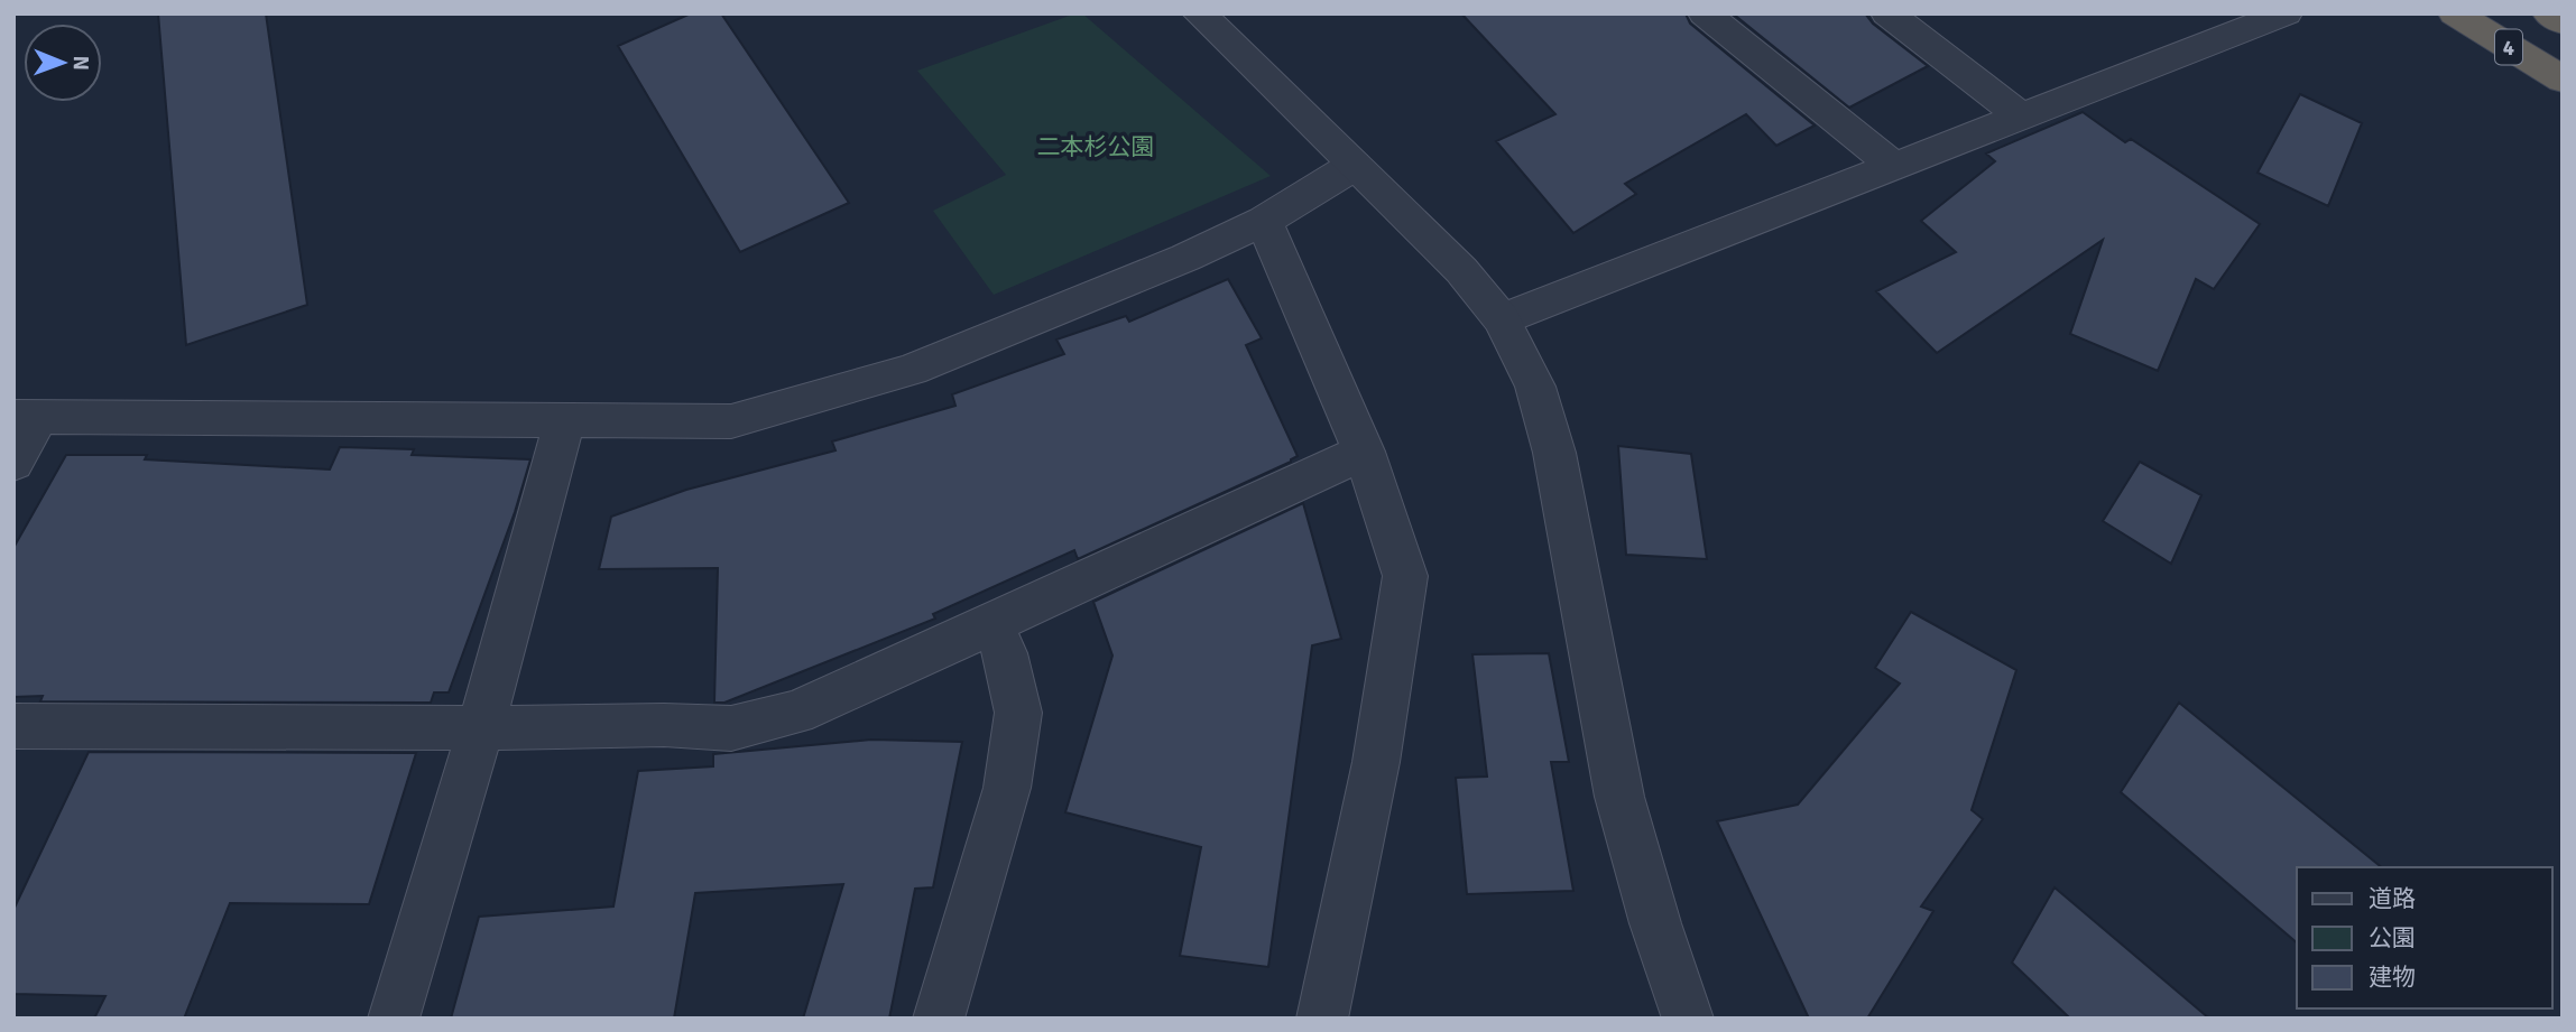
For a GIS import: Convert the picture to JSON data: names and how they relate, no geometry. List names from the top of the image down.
{
  "streets": {
    "highway": ["4"]
  },
  "parks": ["二本杉公園"],
  "legend": ["道路", "公園", "建物"],
  "north": "right"
}
